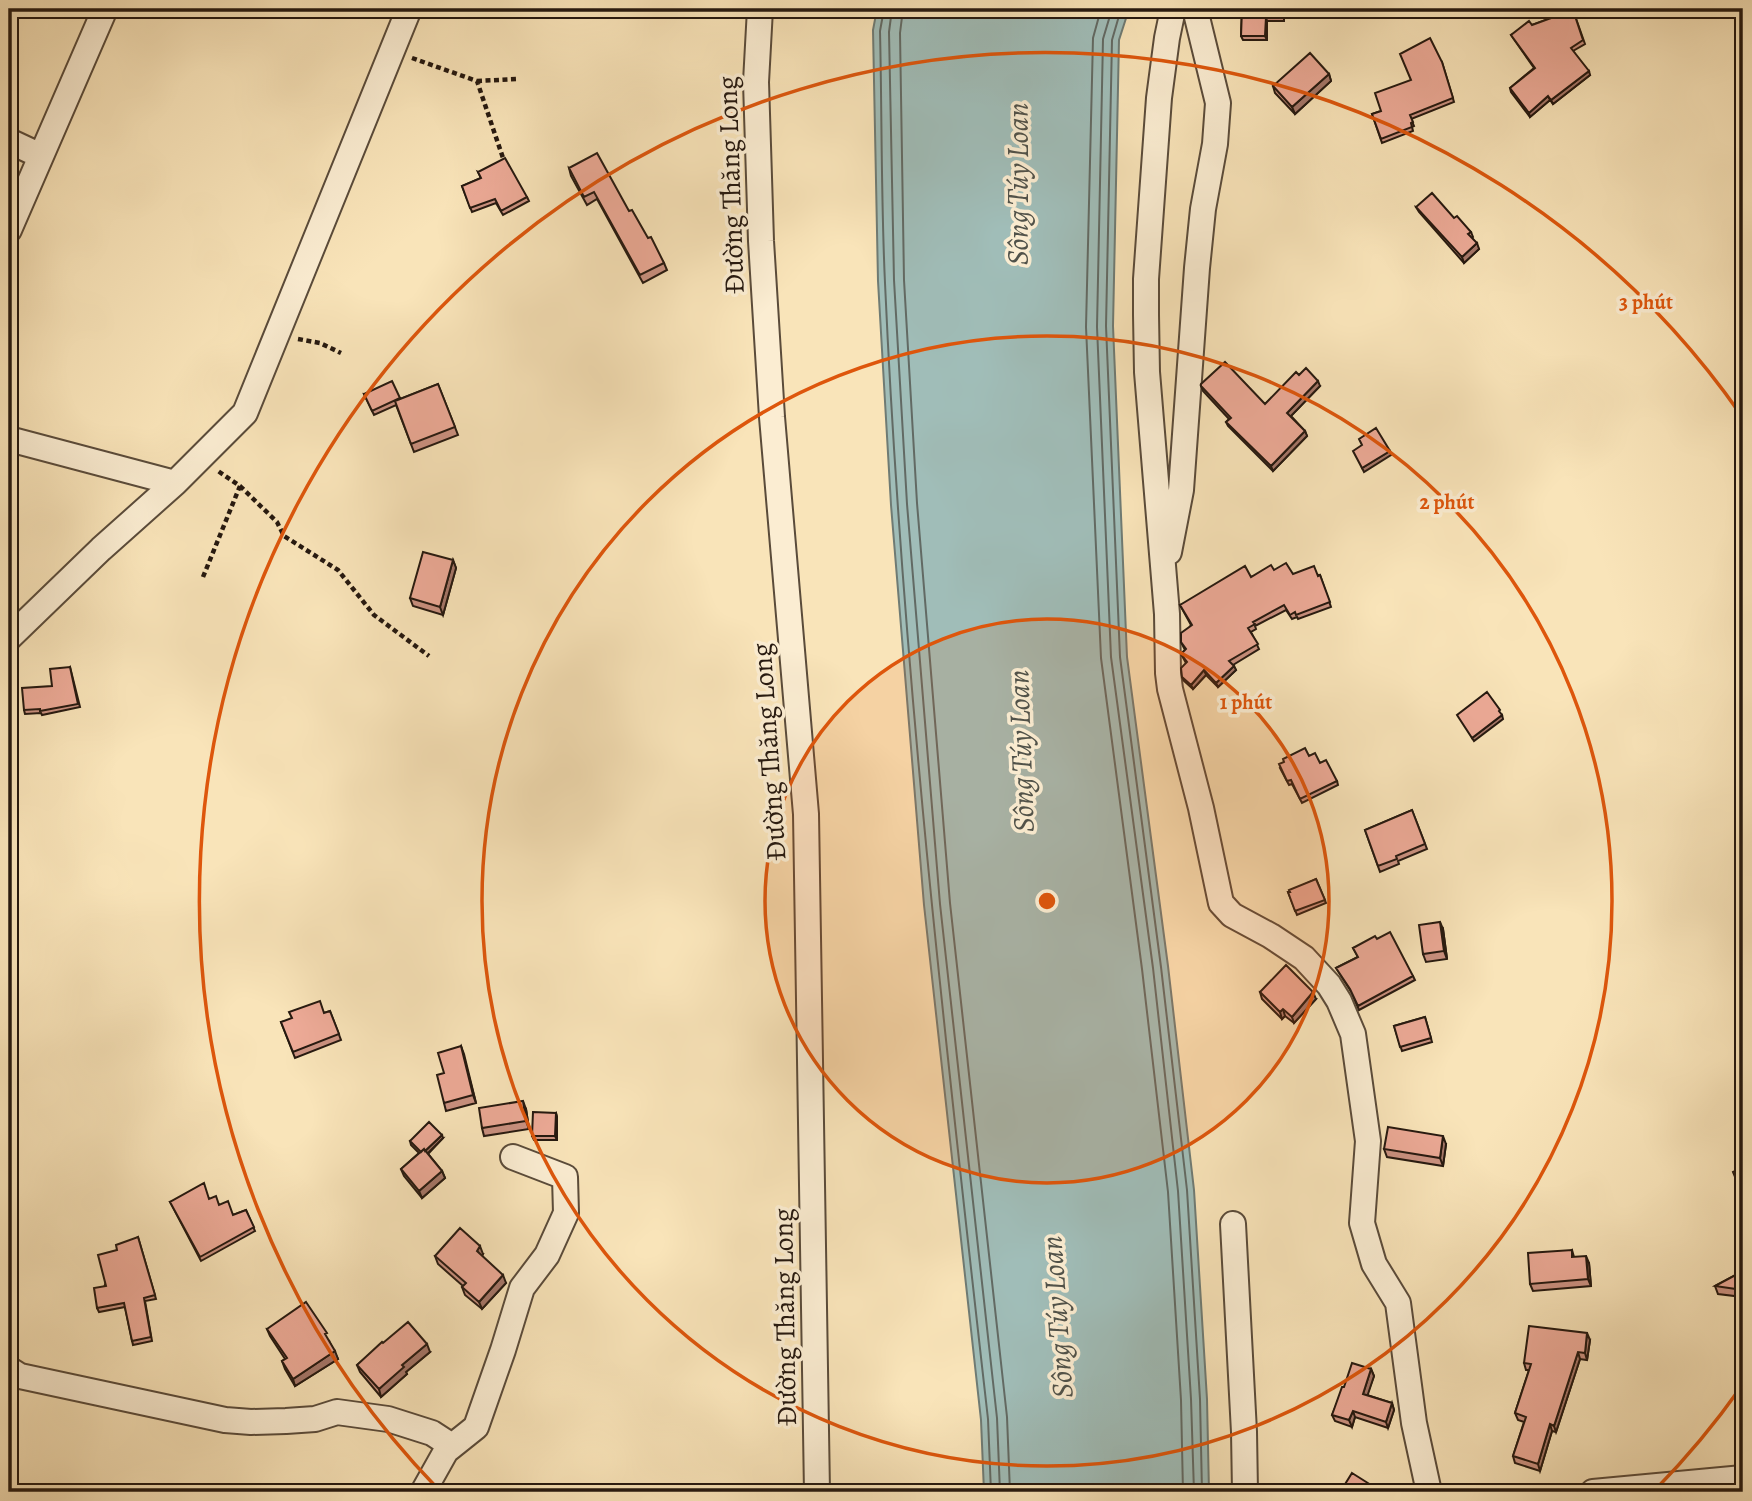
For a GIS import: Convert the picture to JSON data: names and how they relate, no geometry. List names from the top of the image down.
{
  "streets": {
    "street": ["Đường Thăng Long"]
  },
  "water": ["Sông Túy Loan"],
  "rings": ["3 phút", "2 phút", "1 phút"]
}
